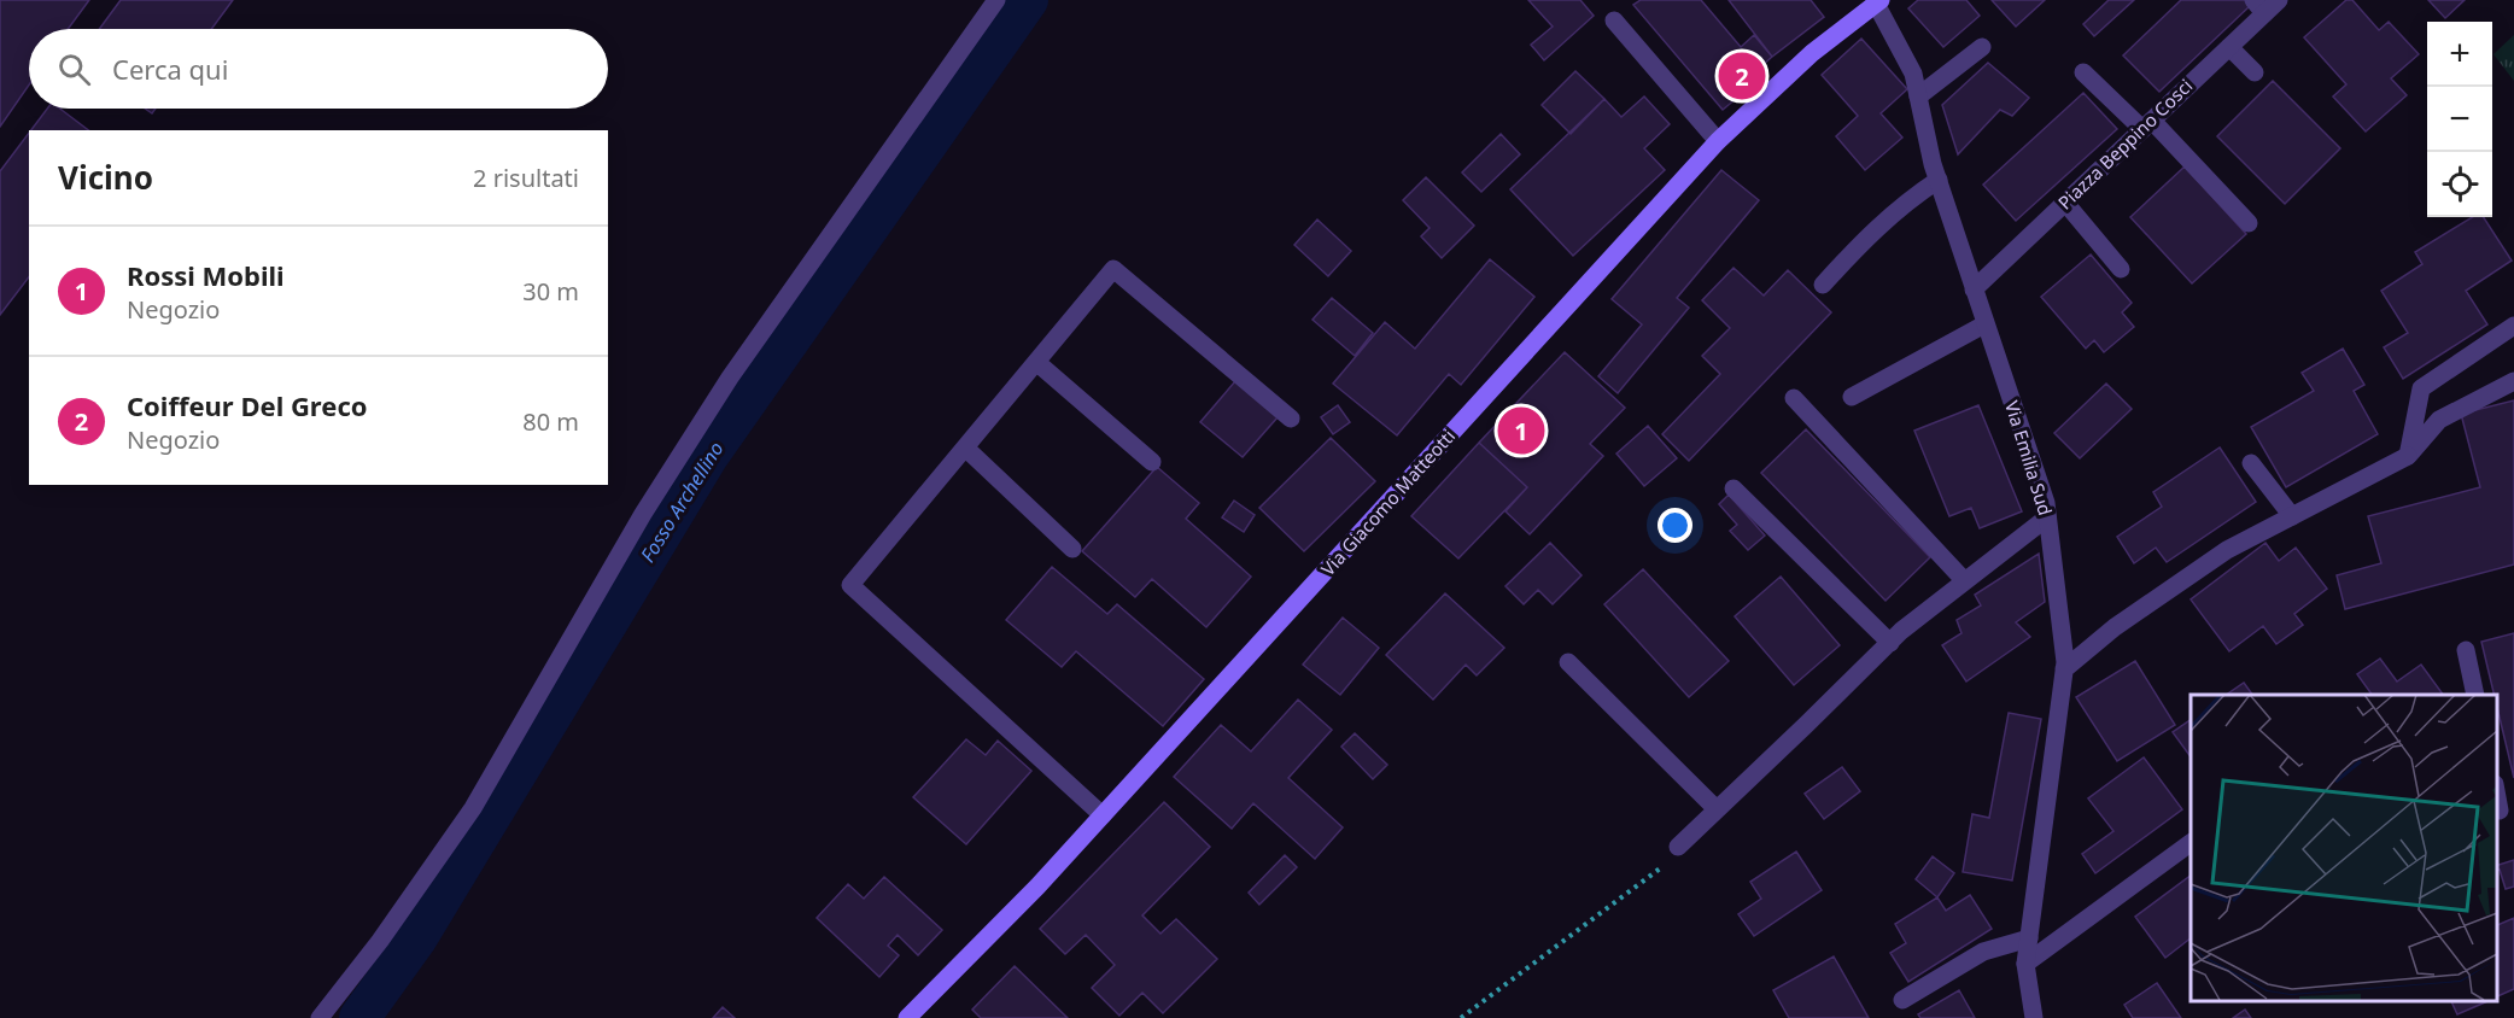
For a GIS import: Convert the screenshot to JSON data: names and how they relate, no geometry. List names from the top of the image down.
{
  "streets": {
    "street": ["Piazza Beppino Cosci", "Via Emilia Sud", "Via Giacomo Matteotti"]
  },
  "crossings": [
    ["Piazza Beppino Cosci", "Via Emilia Sud"],
    ["Via Emilia Sud", "Via Giacomo Matteotti"]
  ],
  "water": ["Fosso Archellino"],
  "page": {
    "map_buttons": ["+", "−"],
    "search": "Cerca qui",
    "pins": ["2", "1"],
    "heading": ["Vicino", "2 risultati"],
    "list": [
      {
        "mark": "1",
        "name": "Rossi Mobili",
        "note": "Negozio",
        "value": "30 m"
      },
      {
        "mark": "2",
        "name": "Coiffeur Del Greco",
        "note": "Negozio",
        "value": "80 m"
      }
    ]
  }
}
